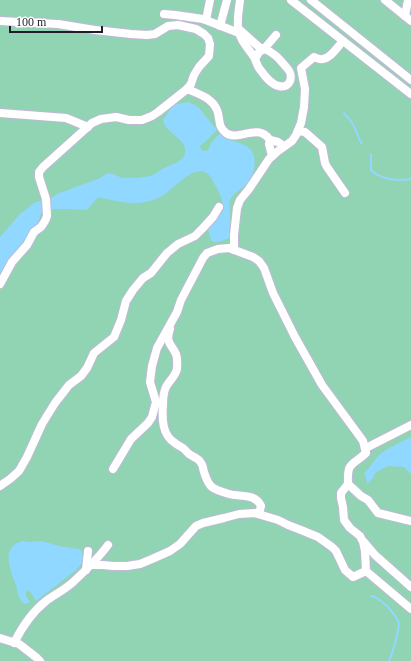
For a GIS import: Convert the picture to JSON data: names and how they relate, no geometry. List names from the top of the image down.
{
  "scale_bar": "100 m"
}
